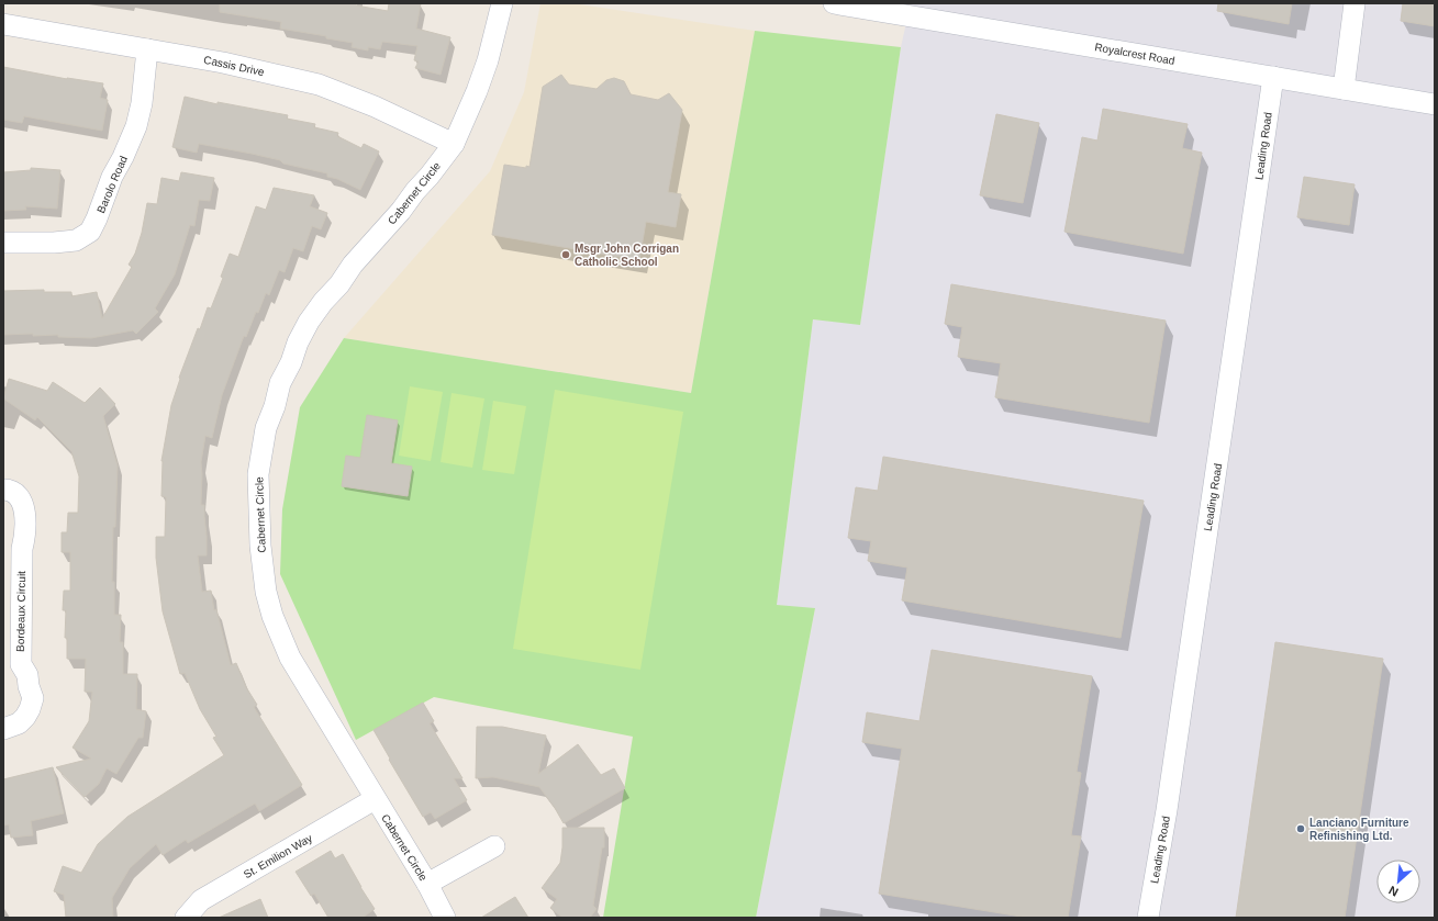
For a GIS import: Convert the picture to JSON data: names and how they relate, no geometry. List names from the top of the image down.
{
  "streets": {
    "street": [
      "Royalcrest Road",
      "Cassis Drive",
      "Leading Road",
      "Barolo Road",
      "Cabernet Circle",
      "Bordeaux Circuit",
      "St. Emilion Way"
    ]
  },
  "crossings": [
    ["Royalcrest Road", "Leading Road"],
    ["Cassis Drive", "Barolo Road"],
    ["Cassis Drive", "Cabernet Circle"],
    ["Cabernet Circle", "St. Emilion Way"]
  ],
  "places": ["Msgr John Corrigan Catholic School", "Lanciano Furniture Refinishing Ltd."],
  "north": "bottom left"
}
